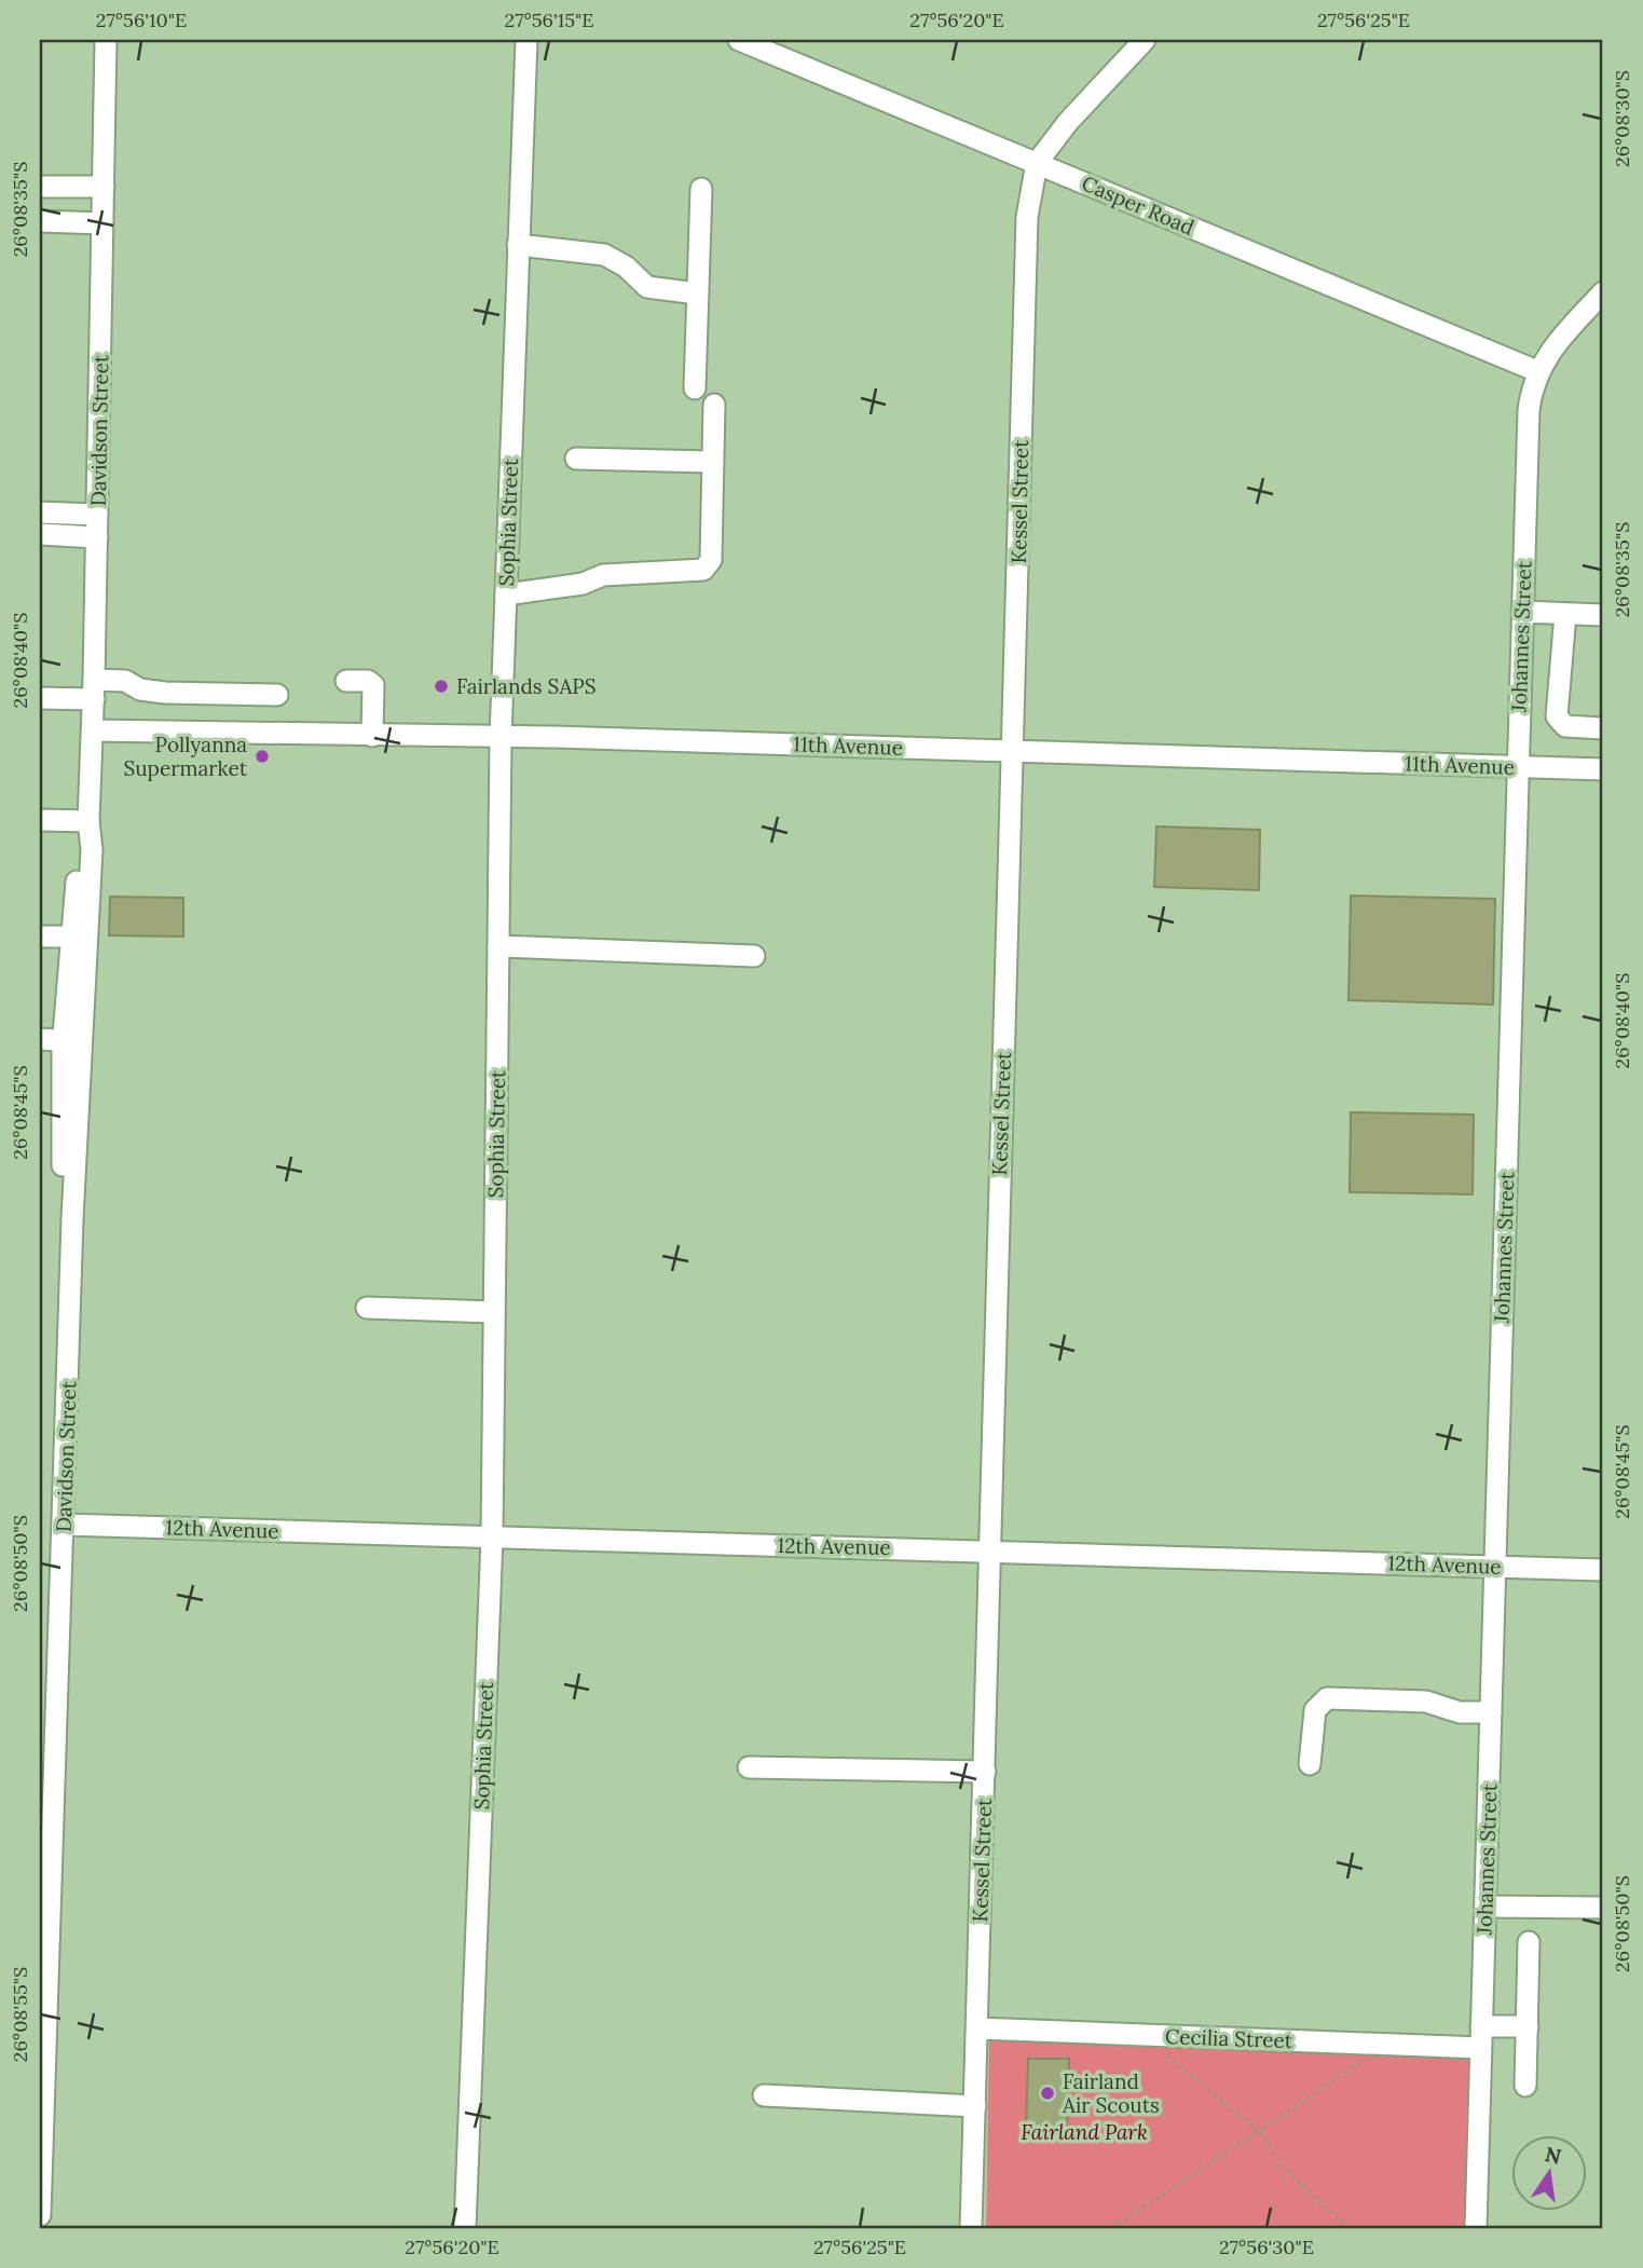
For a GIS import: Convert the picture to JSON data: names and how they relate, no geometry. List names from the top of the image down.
{
  "streets": {
    "street": [
      "Casper Road",
      "Davidson Street",
      "Kessel Street",
      "Sophia Street",
      "Johannes Street",
      "11th Avenue",
      "12th Avenue",
      "Cecilia Street"
    ]
  },
  "crossings": [
    ["Casper Road", "Kessel Street"],
    ["Casper Road", "Johannes Street"],
    ["Davidson Street", "11th Avenue"],
    ["Davidson Street", "12th Avenue"],
    ["Kessel Street", "11th Avenue"],
    ["Kessel Street", "12th Avenue"],
    ["Kessel Street", "Cecilia Street"],
    ["Sophia Street", "11th Avenue"],
    ["Sophia Street", "12th Avenue"],
    ["Johannes Street", "11th Avenue"],
    ["Johannes Street", "12th Avenue"],
    ["Johannes Street", "Cecilia Street"]
  ],
  "parks": ["Fairland Park"],
  "places": ["Fairlands SAPS", "Pollyanna Supermarket", "Fairland Air Scouts"],
  "north": "top",
  "coordinates": [
    "27°56'10\"E",
    "27°56'15\"E",
    "27°56'20\"E",
    "27°56'25\"E",
    "26°08'30\"S",
    "26°08'35\"S",
    "26°08'40\"S",
    "26°08'45\"S",
    "26°08'50\"S",
    "26°08'55\"S",
    "27°56'30\"E"
  ]
}
